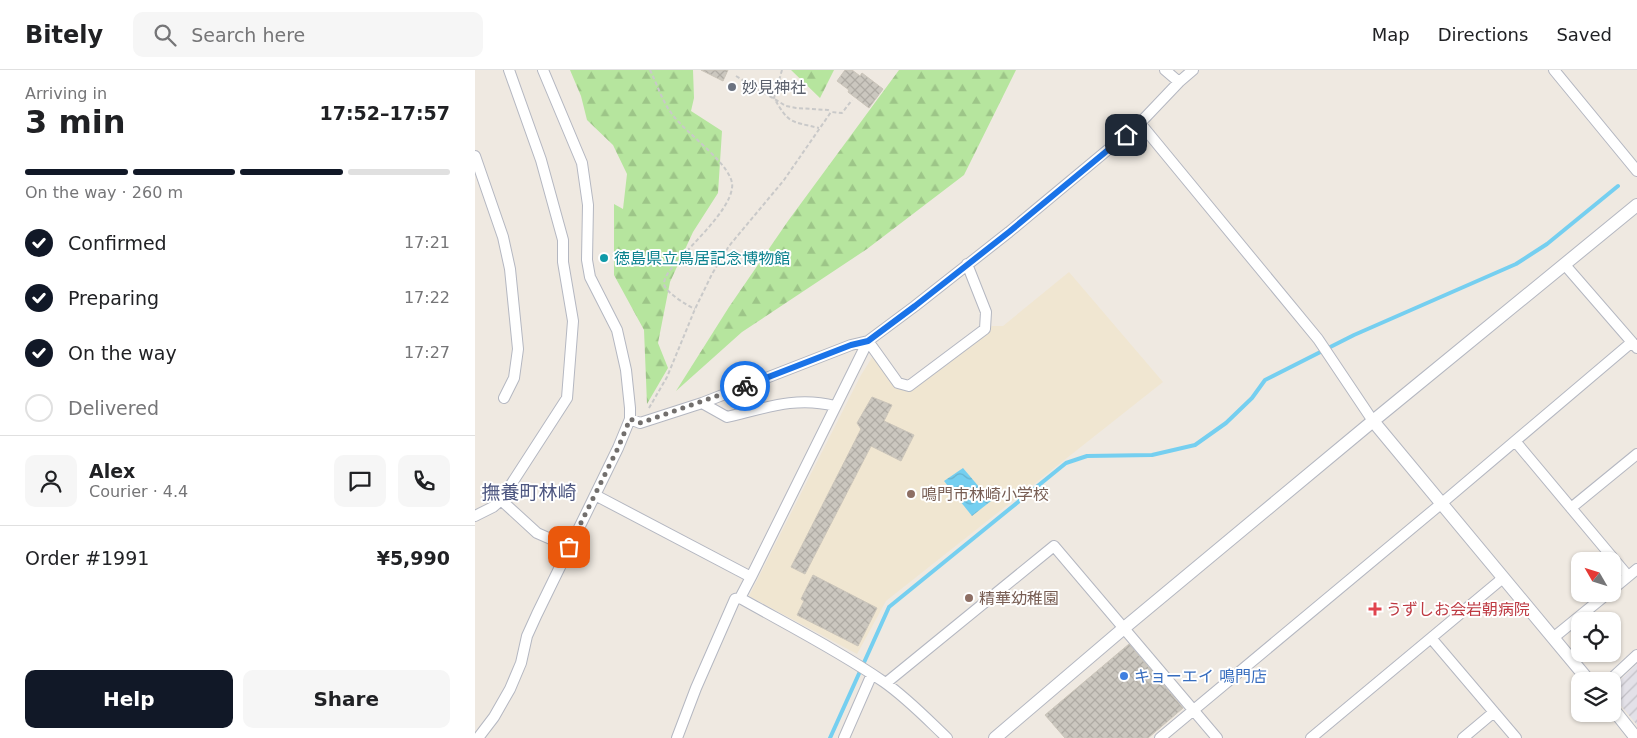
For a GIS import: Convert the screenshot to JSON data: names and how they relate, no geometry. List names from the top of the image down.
{
  "districts": ["撫養町林崎"],
  "places": {
    "other": [
      "妙見神社",
      "徳島県立鳥居記念博物館",
      "鳴門市林崎小学校",
      "精華幼稚園",
      "キョーエイ 鳴門店"
    ],
    "health": ["うずしお会岩朝病院"]
  },
  "north": "top left",
  "page": {
    "header": "Bitely",
    "search": "Search here",
    "nav": ["Map", "Directions", "Saved"],
    "heading": ["3 min", "Arriving in", "17:52–17:57"],
    "panel": [
      "Alex",
      "Courier · 4.4",
      "Order #1991",
      "¥5,990"
    ],
    "bar": "On the way · 260 m",
    "list": [
      ["Confirmed", "17:21"],
      ["Preparing", "17:22"],
      ["On the way", "17:27"],
      "Delivered"
    ],
    "buttons": ["Help", "Share"]
  }
}
